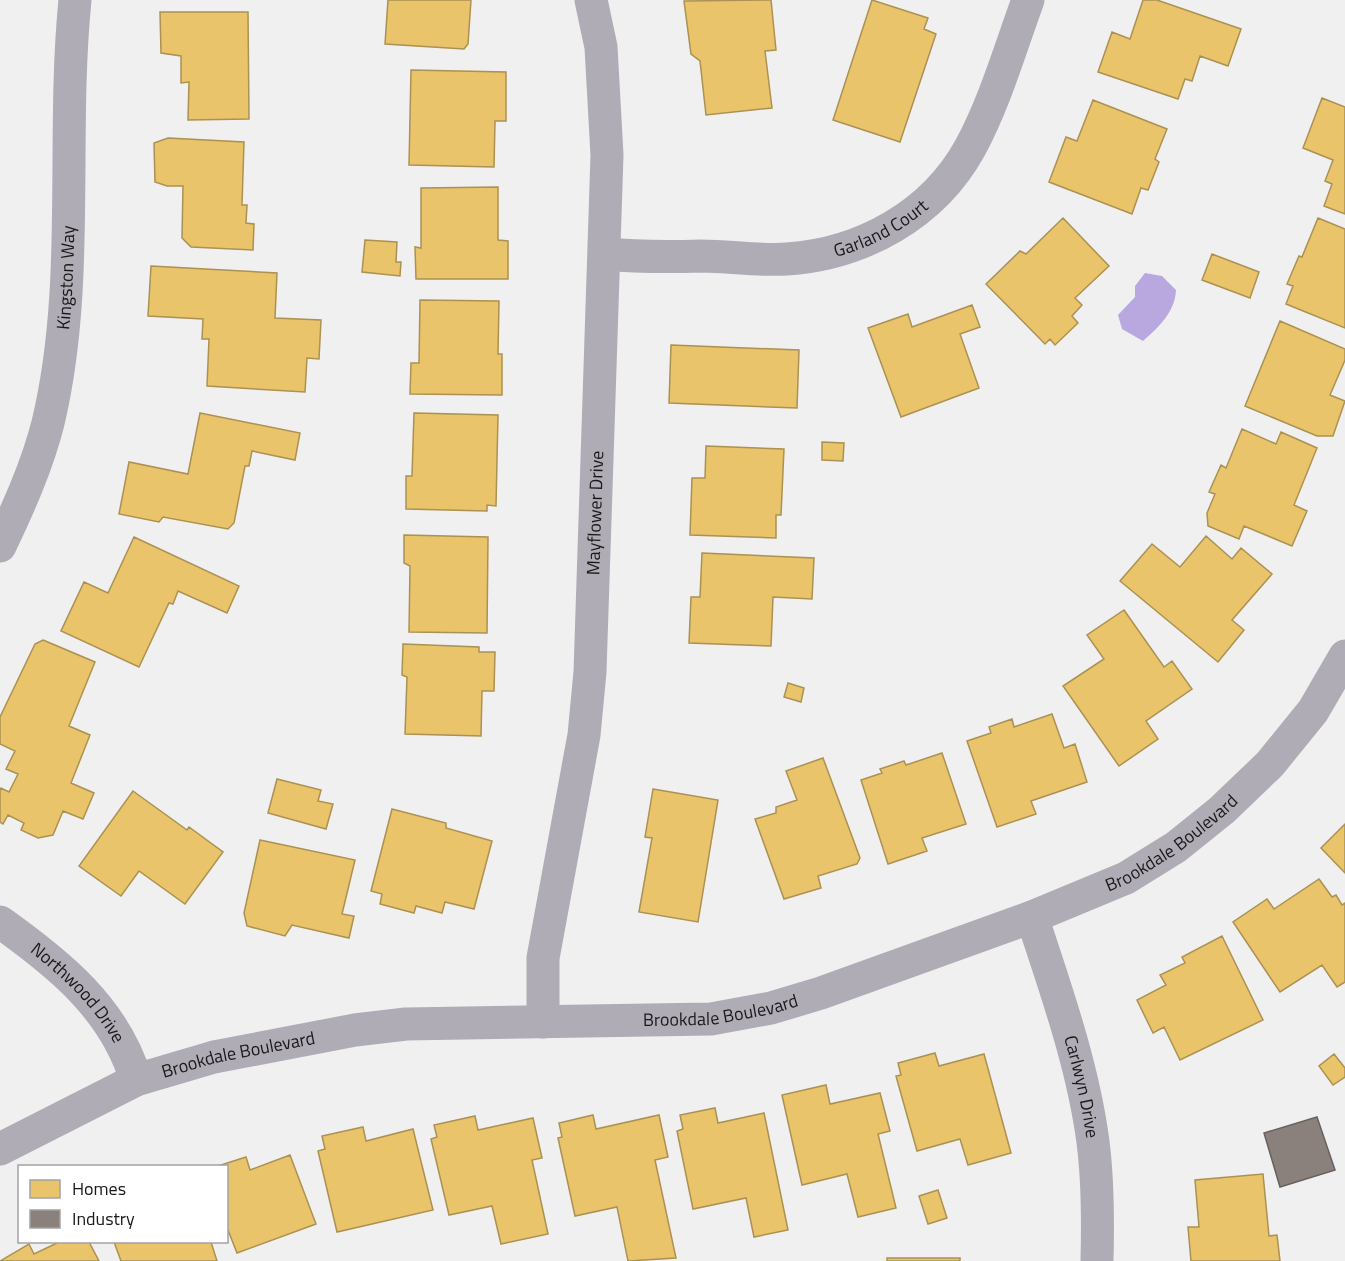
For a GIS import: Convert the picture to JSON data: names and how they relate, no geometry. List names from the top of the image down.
{
  "streets": {
    "street": [
      "Garland Court",
      "Kingston Way",
      "Mayflower Drive",
      "Brookdale Boulevard",
      "Northwood Drive",
      "Carlwyn Drive"
    ]
  },
  "crossings": [
    ["Garland Court", "Mayflower Drive"],
    ["Mayflower Drive", "Brookdale Boulevard"],
    ["Brookdale Boulevard", "Northwood Drive"],
    ["Brookdale Boulevard", "Carlwyn Drive"]
  ],
  "legend": ["Homes", "Industry"]
}
